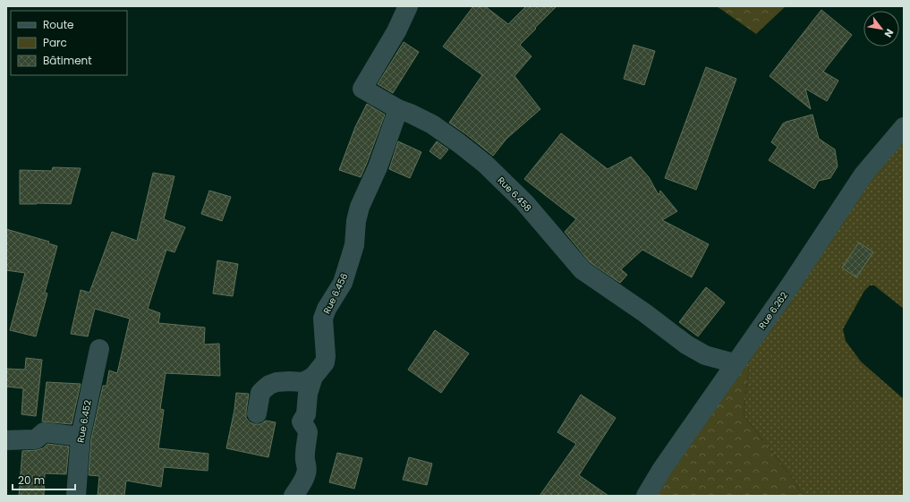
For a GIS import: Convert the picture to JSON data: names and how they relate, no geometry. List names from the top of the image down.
{
  "streets": {
    "street": [
      "Rue 6.458",
      "Rue 6.456",
      "Rue 6.262",
      "Rue 6.452"
    ]
  },
  "crossings": [
    ["Rue 6.458", "Rue 6.456"],
    ["Rue 6.458", "Rue 6.262"]
  ],
  "legend": ["Route", "Parc", "Bâtiment"],
  "scale_bar": "20 m",
  "north": "bottom right"
}
